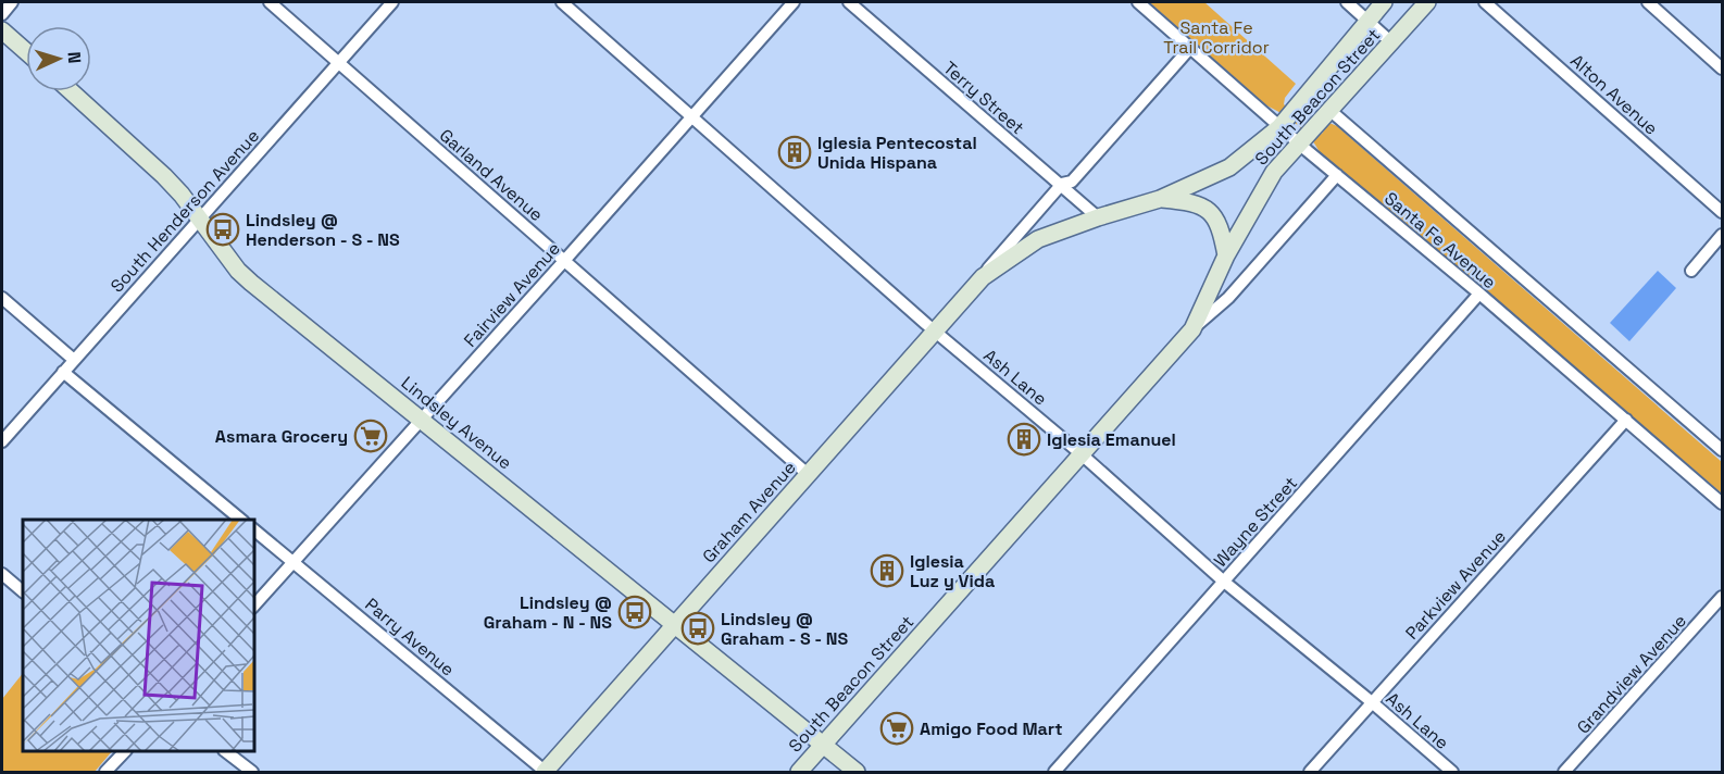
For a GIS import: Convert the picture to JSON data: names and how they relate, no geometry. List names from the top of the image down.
{
  "streets": {
    "street": [
      "Alton Avenue",
      "South Beacon Street",
      "Terry Street",
      "Garland Avenue",
      "South Henderson Avenue",
      "Santa Fe Avenue",
      "Fairview Avenue",
      "Ash Lane",
      "Lindsley Avenue",
      "Graham Avenue",
      "Wayne Street",
      "Parkview Avenue",
      "Parry Avenue",
      "Grandview Avenue"
    ]
  },
  "crossings": [
    ["South Beacon Street", "Santa Fe Avenue"],
    ["South Beacon Street", "Ash Lane"],
    ["South Beacon Street", "Lindsley Avenue"],
    ["South Beacon Street", "Graham Avenue"],
    ["Terry Street", "Graham Avenue"],
    ["Garland Avenue", "South Henderson Avenue"],
    ["Garland Avenue", "Fairview Avenue"],
    ["Garland Avenue", "Graham Avenue"],
    ["South Henderson Avenue", "Lindsley Avenue"],
    ["Santa Fe Avenue", "Graham Avenue"],
    ["Santa Fe Avenue", "Wayne Street"],
    ["Santa Fe Avenue", "Parkview Avenue"],
    ["Fairview Avenue", "Ash Lane"],
    ["Fairview Avenue", "Lindsley Avenue"],
    ["Fairview Avenue", "Parry Avenue"],
    ["Ash Lane", "Graham Avenue"],
    ["Ash Lane", "Wayne Street"],
    ["Ash Lane", "Parkview Avenue"],
    ["Lindsley Avenue", "Graham Avenue"],
    ["Graham Avenue", "Parry Avenue"]
  ],
  "parks": ["Santa Fe Trail Corridor"],
  "places": {
    "building": ["Iglesia Pentecostal Unida Hispana", "Iglesia Emanuel", "Iglesia Luz y Vida"],
    "bus stop": ["Lindsley @ Henderson - S - NS", "Lindsley @ Graham - N - NS", "Lindsley @ Graham - S - NS"],
    "supermarket": ["Asmara Grocery", "Amigo Food Mart"]
  },
  "north": "right"
}
